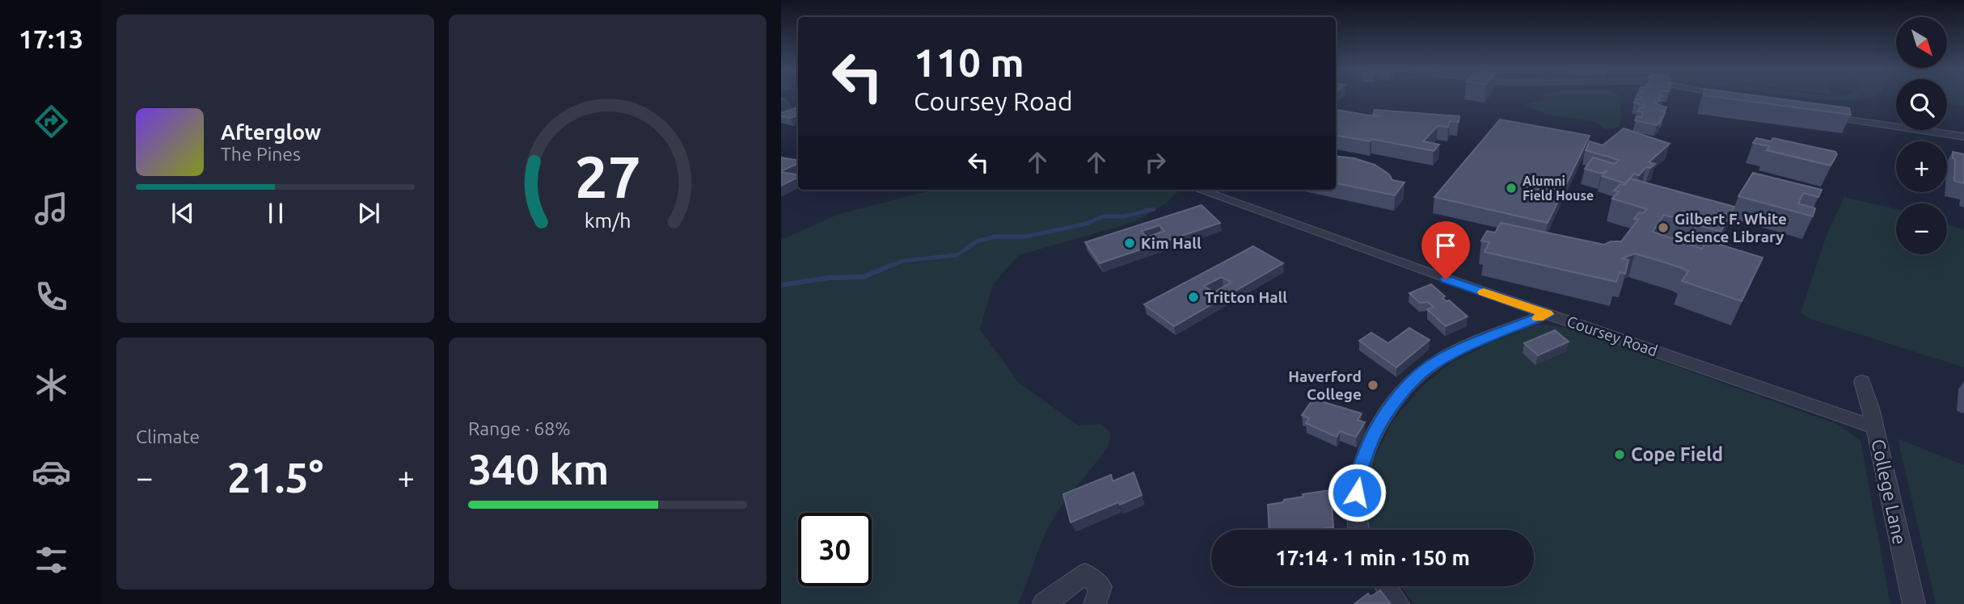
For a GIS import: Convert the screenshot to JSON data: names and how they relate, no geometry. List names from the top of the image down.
{
  "streets": {
    "street": ["Coursey Road", "College Lane"]
  },
  "crossings": [
    ["Coursey Road", "College Lane"]
  ],
  "places": [
    "Alumni Field House",
    "Gilbert F. White Science Library",
    "Kim Hall",
    "Tritton Hall",
    "Haverford College",
    "Cope Field"
  ],
  "north": "bottom right",
  "page": {
    "tabs": "17:13",
    "map_buttons": ["+", "−"],
    "turn": ["110 m", "Coursey Road"],
    "song": ["Afterglow", "The Pines"],
    "tile": [
      "Climate",
      ["Range · 68%", "340 km"]
    ],
    "heat": ["−", "21.5°", "+"],
    "limit": "30",
    "trip": "17:14 · 1 min · 150 m",
    "gauge": ["27", "km/h"]
  }
}
